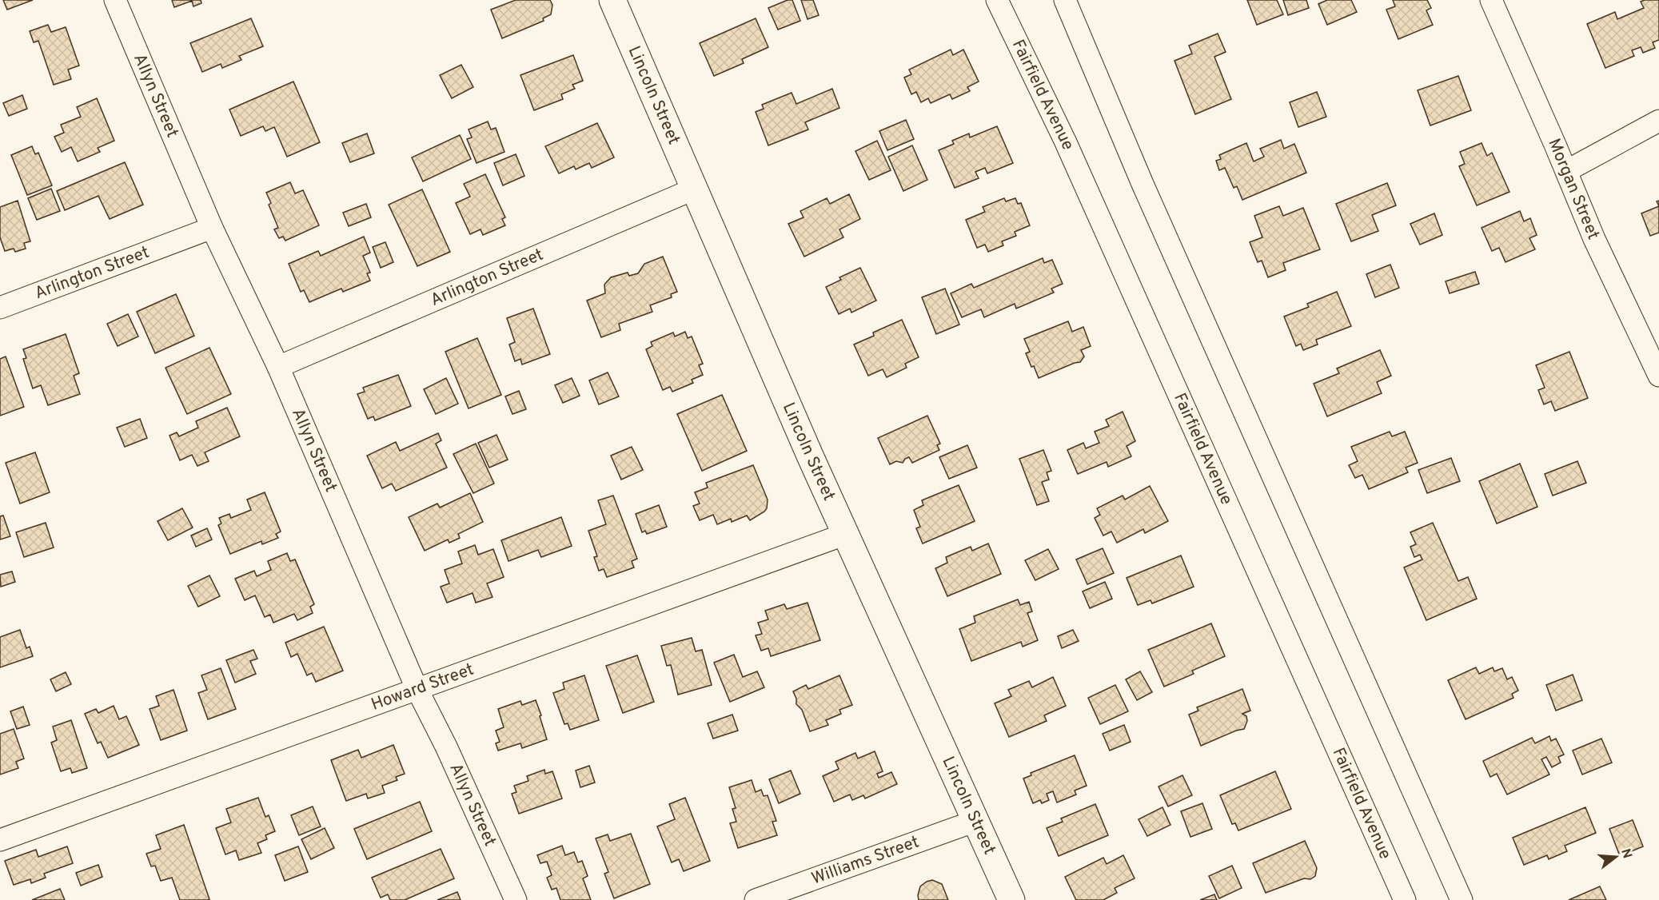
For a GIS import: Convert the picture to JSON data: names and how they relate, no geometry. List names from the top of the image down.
{
  "streets": {
    "main road": ["Lincoln Street"],
    "street": [
      "Fairfield Avenue",
      "Allyn Street",
      "Morgan Street",
      "Arlington Street",
      "Howard Street",
      "Williams Street"
    ]
  },
  "crossings": [
    ["Lincoln Street", "Arlington Street"],
    ["Lincoln Street", "Howard Street"],
    ["Lincoln Street", "Williams Street"],
    ["Allyn Street", "Arlington Street"],
    ["Allyn Street", "Howard Street"]
  ],
  "north": "right"
}
